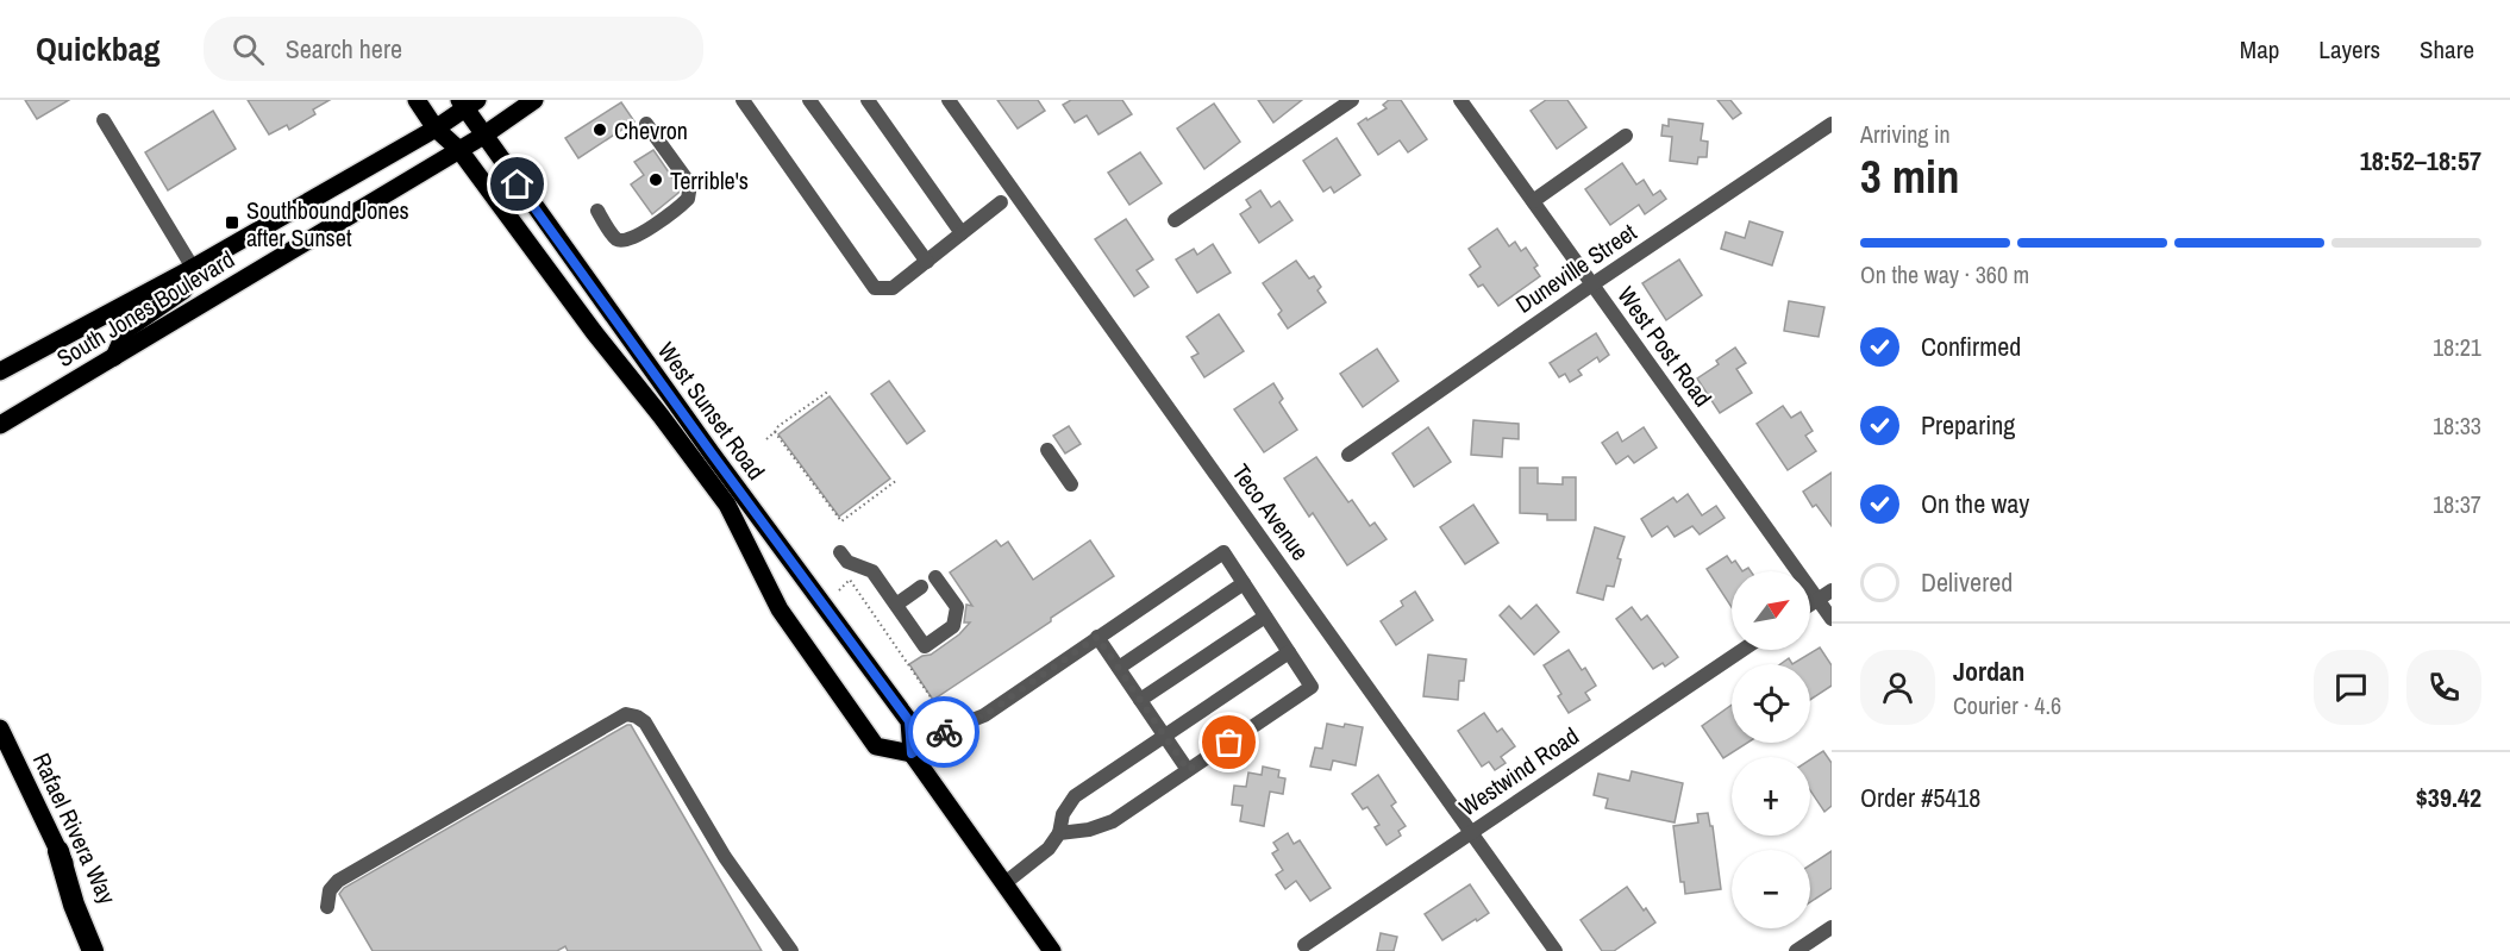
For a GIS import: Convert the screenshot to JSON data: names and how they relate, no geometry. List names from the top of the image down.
{
  "streets": {
    "main road": ["South Jones Boulevard", "West Sunset Road", "Rafael Rivera Way"],
    "street": [
      "Duneville Street",
      "West Post Road",
      "Teco Avenue",
      "Westwind Road"
    ]
  },
  "crossings": [
    ["Duneville Street", "West Post Road"],
    ["South Jones Boulevard", "West Sunset Road"],
    ["Teco Avenue", "Westwind Road"]
  ],
  "places": {
    "other": ["Chevron", "Terrible's"],
    "transit": ["Southbound Jones after Sunset"]
  },
  "north": "top right",
  "page": {
    "header": "Quickbag",
    "search": "Search here",
    "nav": ["Map", "Layers", "Share"],
    "heading": ["3 min", "Arriving in", "18:52–18:57"],
    "panel": [
      "Jordan",
      "Courier · 4.6",
      "Order #5418",
      "$39.42"
    ],
    "bar": "On the way · 360 m",
    "list": [
      ["Confirmed", "18:21"],
      ["Preparing", "18:33"],
      ["On the way", "18:37"],
      "Delivered"
    ],
    "map_buttons": ["+", "−"]
  }
}
